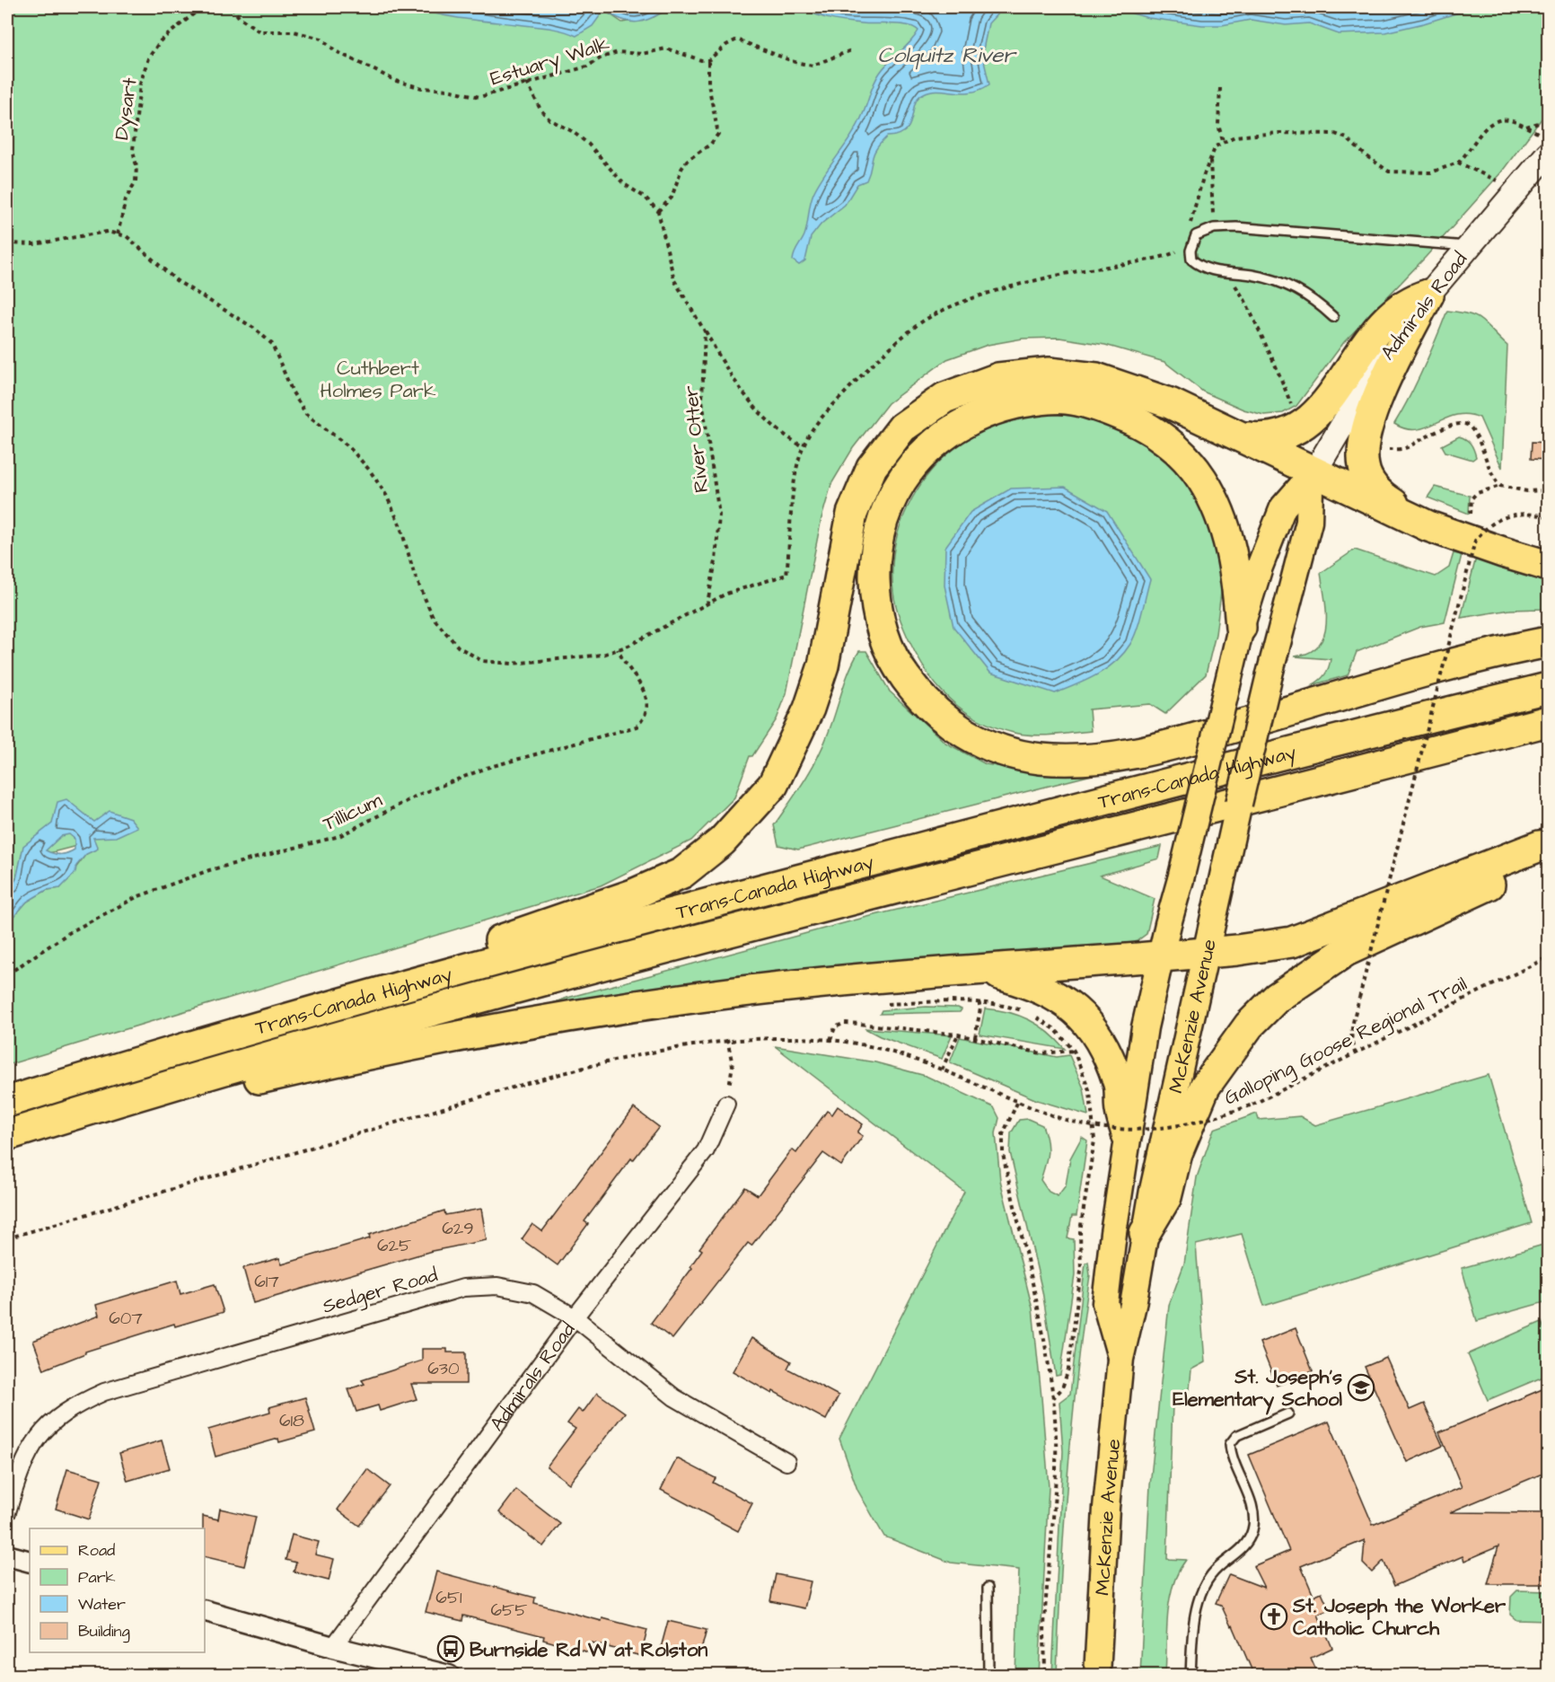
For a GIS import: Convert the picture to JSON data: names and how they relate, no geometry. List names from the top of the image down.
{
  "streets": {
    "highway": ["Trans-Canada Highway"],
    "main road": ["Admirals Road", "McKenzie Avenue"],
    "street": ["Sedger Road"],
    "path": [
      "Estuary Walk",
      "Dysart",
      "River Otter",
      "Tillicum",
      "Galloping Goose Regional Trail"
    ]
  },
  "crossings": [
    ["Admirals Road", "McKenzie Avenue"],
    ["Admirals Road", "Sedger Road"]
  ],
  "water": ["Colquitz River"],
  "parks": ["Cuthbert Holmes Park"],
  "places": {
    "school or university": ["St. Joseph's Elementary School"],
    "church": ["St. Joseph the Worker Catholic Church"],
    "bus stop": ["Burnside Rd W at Rolston"]
  },
  "house_numbers": [
    "629",
    "625",
    "617",
    "607",
    "630",
    "618",
    "651",
    "655"
  ],
  "legend": [
    "Road",
    "Park",
    "Water",
    "Building"
  ]
}
